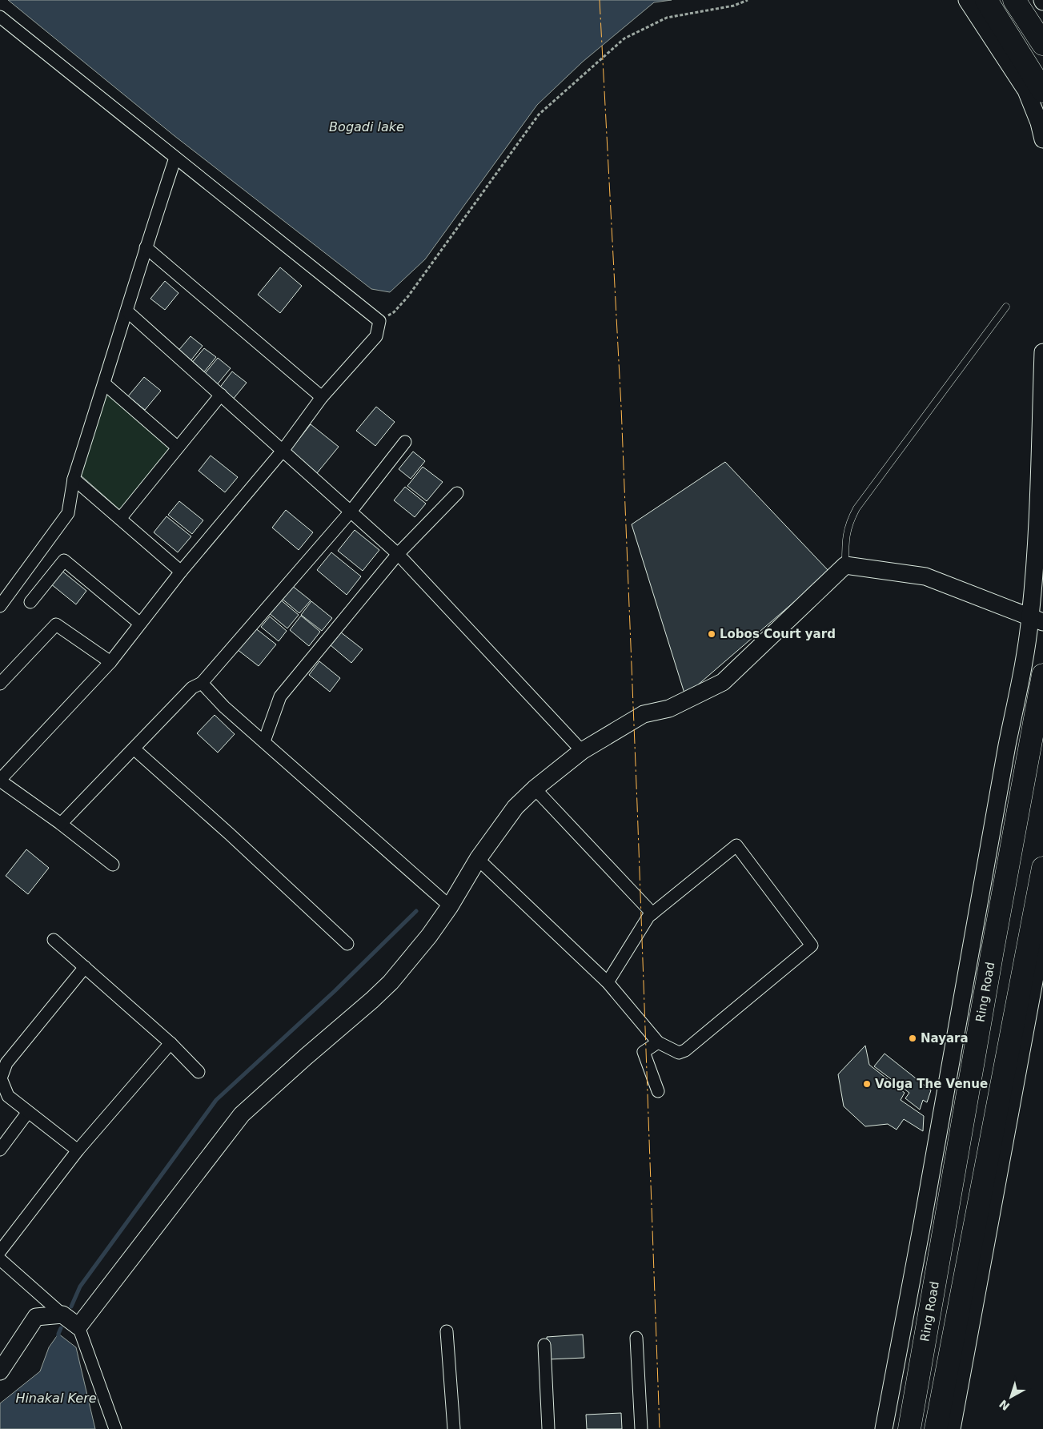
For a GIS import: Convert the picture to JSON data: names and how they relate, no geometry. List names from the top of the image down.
{
  "streets": {
    "highway": ["Ring Road"]
  },
  "water": ["Bogadi lake", "Hinakal Kere"],
  "places": ["Lobos Court yard", "Nayara", "Volga The Venue"],
  "north": "bottom left"
}
